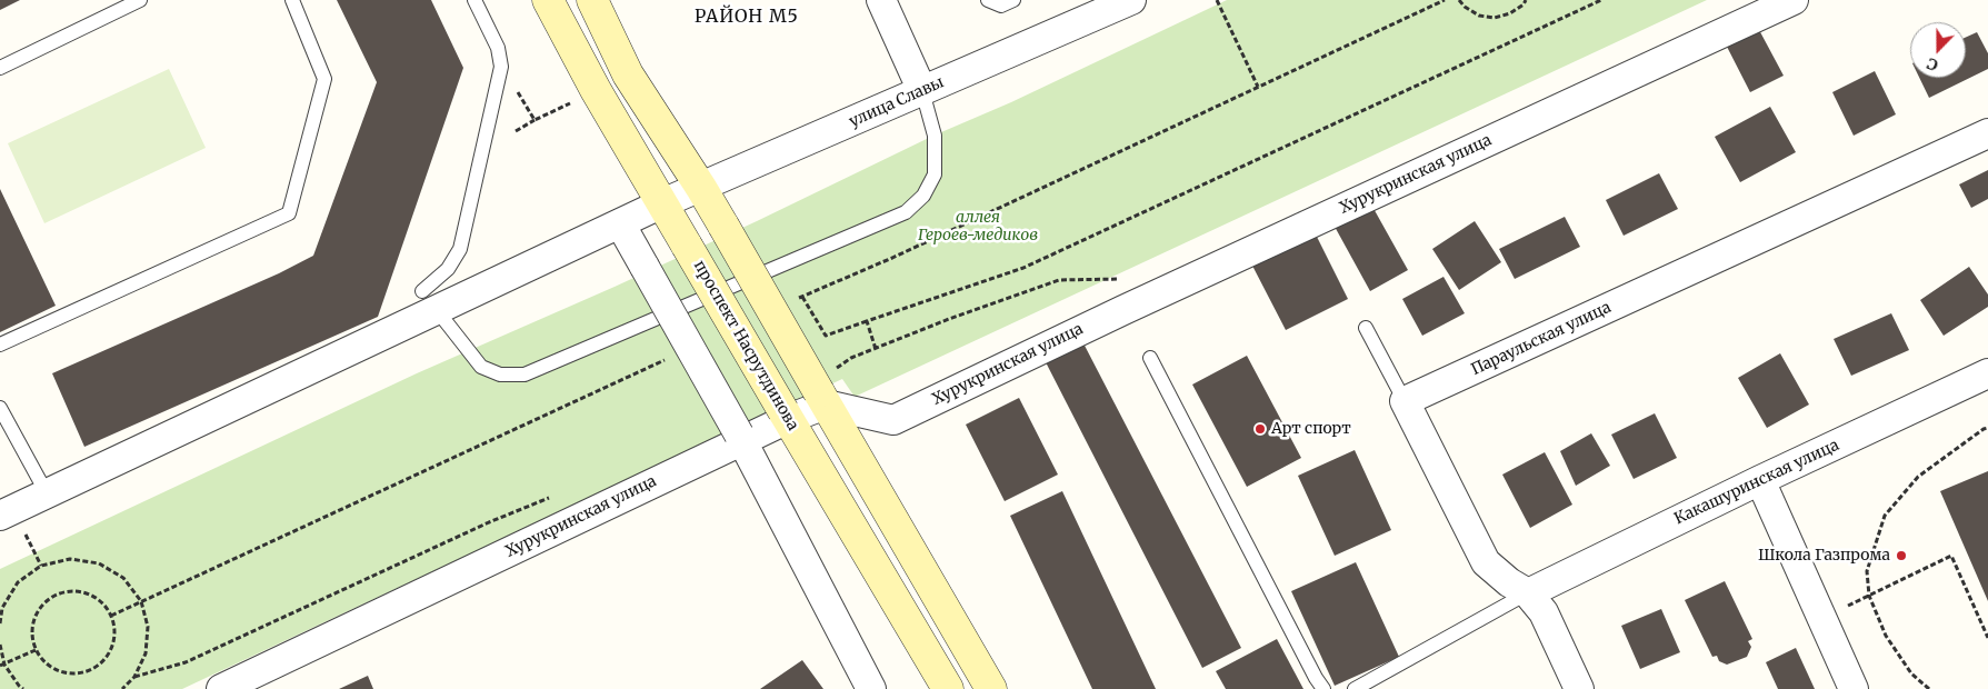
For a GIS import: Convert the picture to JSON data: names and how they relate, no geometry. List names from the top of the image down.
{
  "streets": {
    "main road": ["проспект Насрутдинова"],
    "street": [
      "улица Славы",
      "Хурукринская улица",
      "Параульская улица",
      "Какашуринская улица"
    ]
  },
  "crossings": [
    ["улица Славы", "проспект Насрутдинова"],
    ["Хурукринская улица", "проспект Насрутдинова"]
  ],
  "districts": ["РАЙОН М5"],
  "parks": ["аллея Героев-медиков"],
  "places": ["Арт спорт", "Школа Газпрома"],
  "north": "bottom"
}
